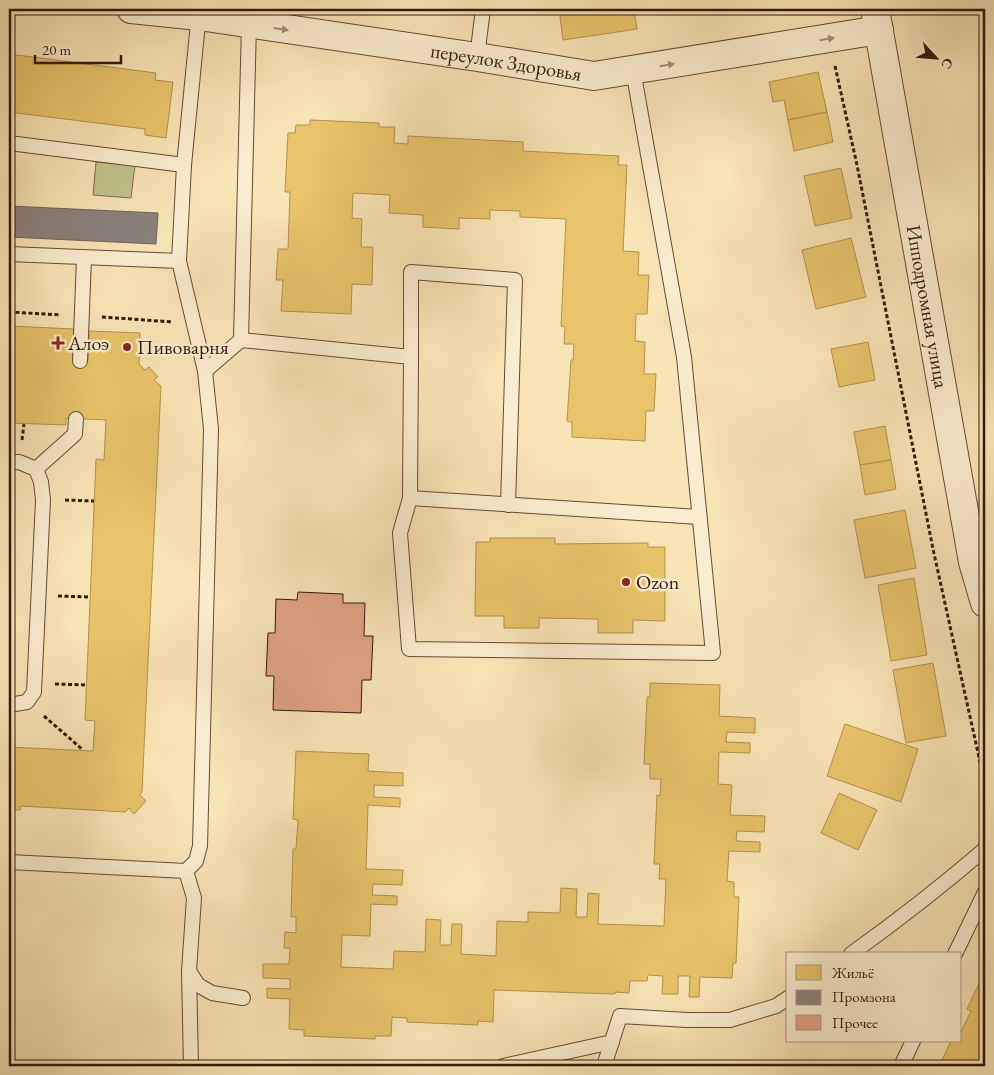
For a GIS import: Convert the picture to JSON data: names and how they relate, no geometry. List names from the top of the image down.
{
  "streets": {
    "street": ["переулок Здоровья", "Ипподромная улица"]
  },
  "crossings": [
    ["переулок Здоровья", "Ипподромная улица"]
  ],
  "one_way": ["переулок Здоровья"],
  "places": {
    "health": ["Алоэ"],
    "other": ["Пивоварня", "Ozon"]
  },
  "legend": ["Жильё", "Промзона", "Прочее"],
  "scale_bar": "20 m",
  "north": "bottom right"
}
